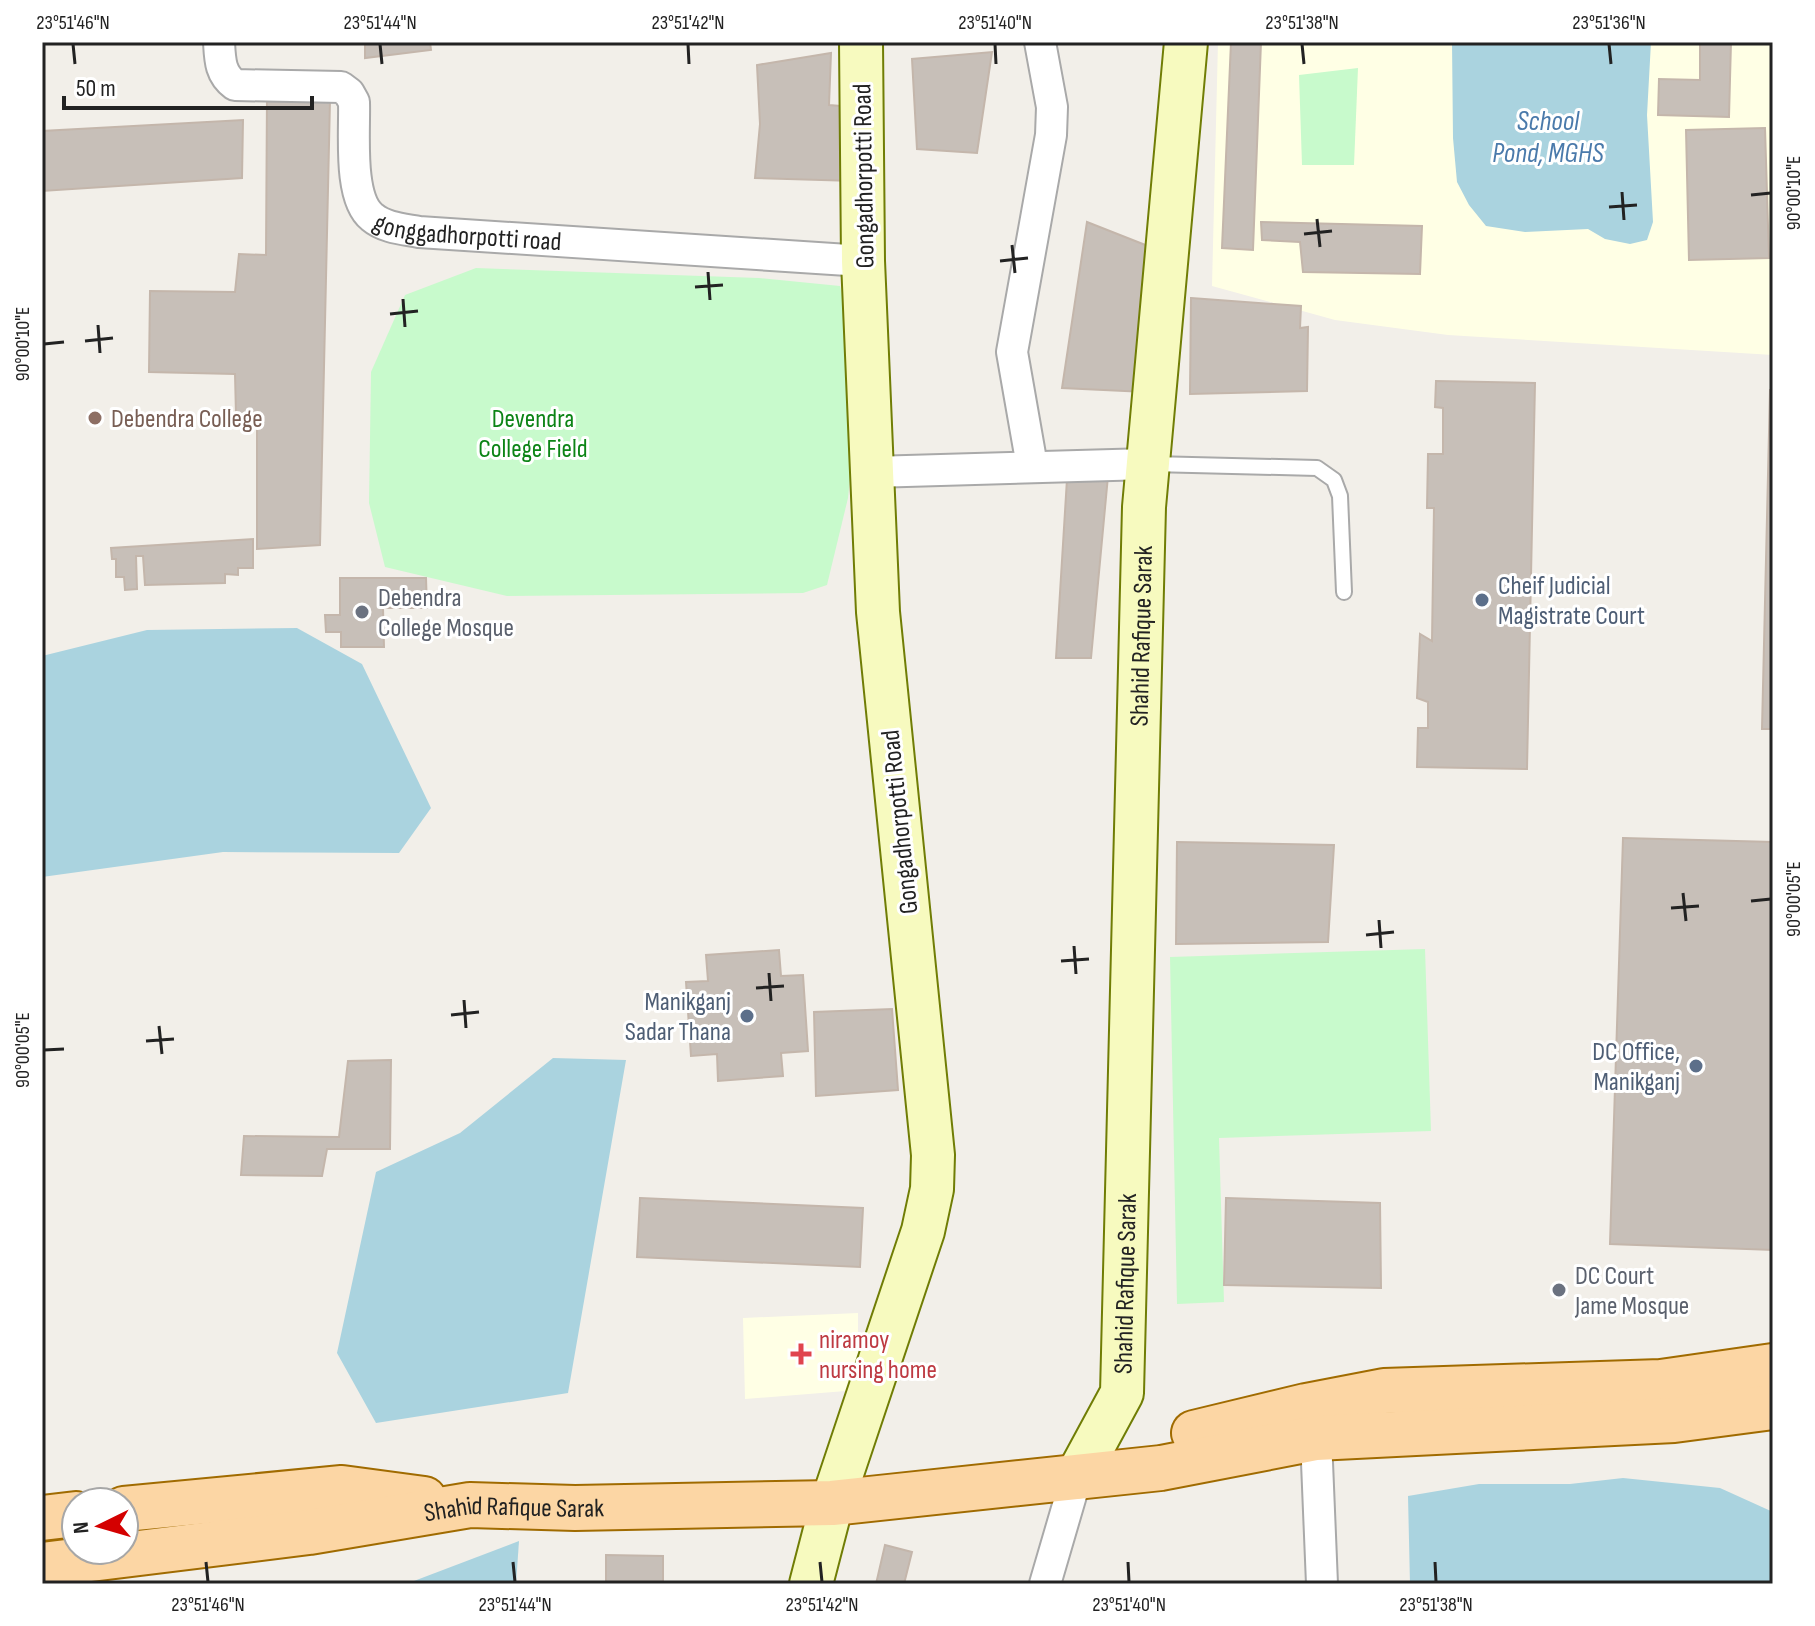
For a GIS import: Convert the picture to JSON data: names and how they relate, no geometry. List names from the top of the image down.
{
  "streets": {
    "main road": ["Shahid Rafique Sarak"],
    "street": ["Gongadhorpotti Road", "gonggadhorpotti road"]
  },
  "crossings": [
    ["Gongadhorpotti Road", "gonggadhorpotti road"],
    ["Gongadhorpotti Road", "Shahid Rafique Sarak"]
  ],
  "water": ["School Pond, MGHS"],
  "parks": ["Devendra College Field"],
  "places": {
    "other": [
      "Debendra College",
      "Cheif Judicial Magistrate Court",
      "Debendra College Mosque",
      "Manikganj Sadar Thana",
      "DC Office, Manikganj",
      "DC Court Jame Mosque"
    ],
    "health": ["niramoy nursing home"]
  },
  "scale_bar": "50 m",
  "north": "left",
  "coordinates": [
    "23°51'46\"N",
    "23°51'44\"N",
    "23°51'42\"N",
    "23°51'40\"N",
    "23°51'38\"N",
    "23°51'36\"N",
    "90°00'10\"E",
    "90°00'05\"E"
  ]
}
